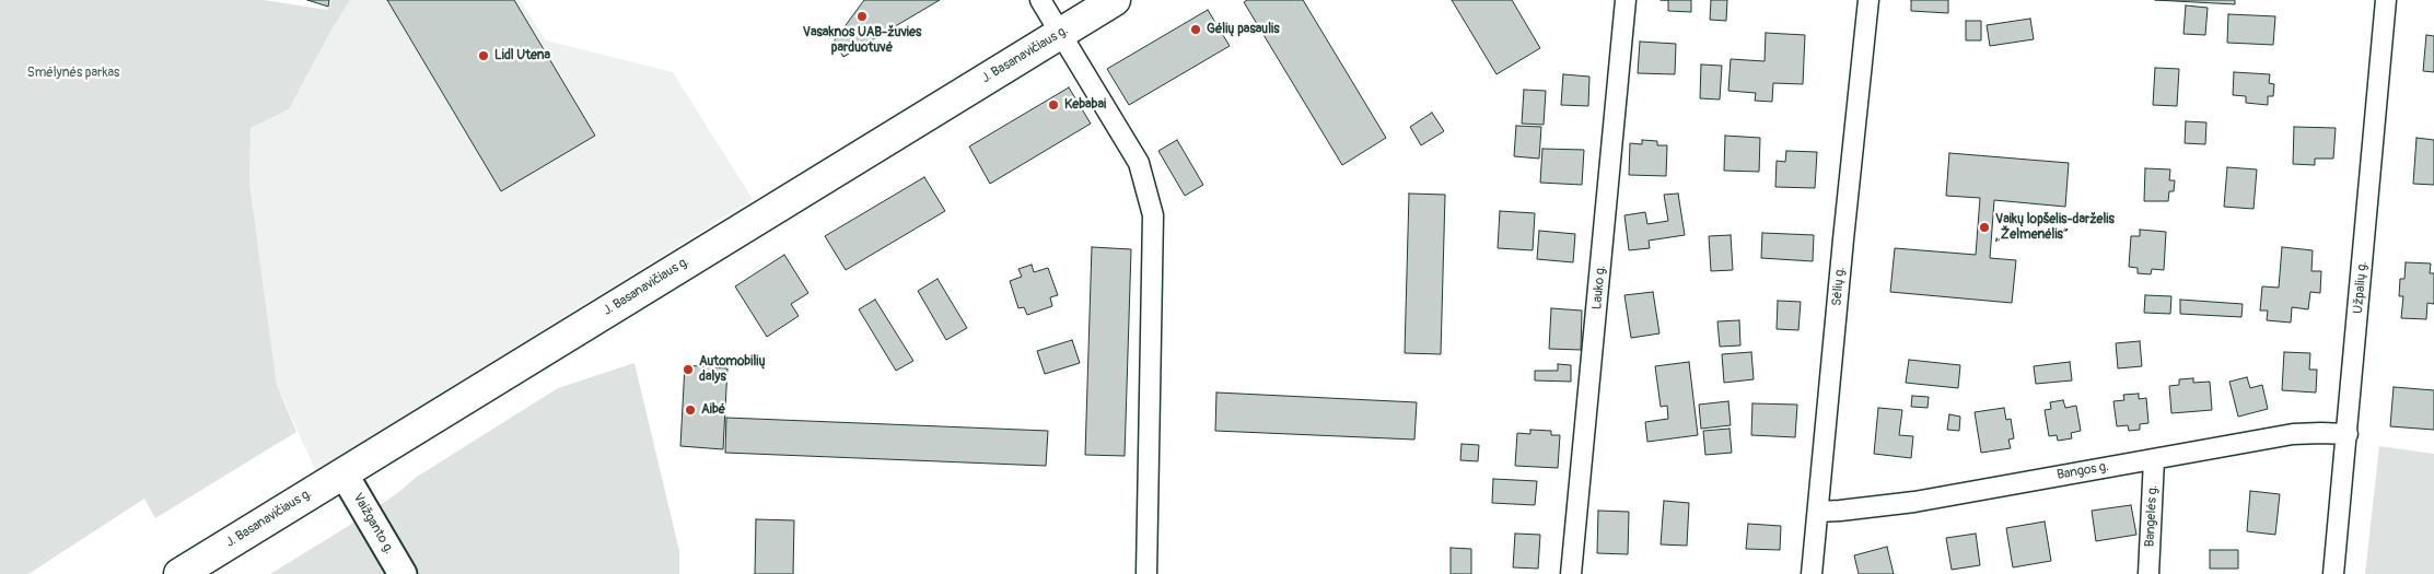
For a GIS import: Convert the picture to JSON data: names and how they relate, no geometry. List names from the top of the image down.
{
  "streets": {
    "main road": ["J. Basanavičiaus g.", "Vaižganto g."],
    "street": [
      "Sėlių g.",
      "Lauko g.",
      "Užpalių g.",
      "Bangos g.",
      "Bangelės g."
    ]
  },
  "crossings": [
    ["J. Basanavičiaus g.", "Vaižganto g."],
    ["Sėlių g.", "Bangos g."],
    ["Užpalių g.", "Bangos g."],
    ["Bangos g.", "Bangelės g."]
  ],
  "parks": ["Smėlynės parkas"],
  "places": [
    "Vasaknos UAB-žuvies parduotuvė",
    "Gėlių pasaulis",
    "Lidl Utena",
    "Kebabai",
    "Vaikų lopšelis-darželis „Želmenėlis“",
    "Automobilių dalys",
    "Aibė"
  ]
}
